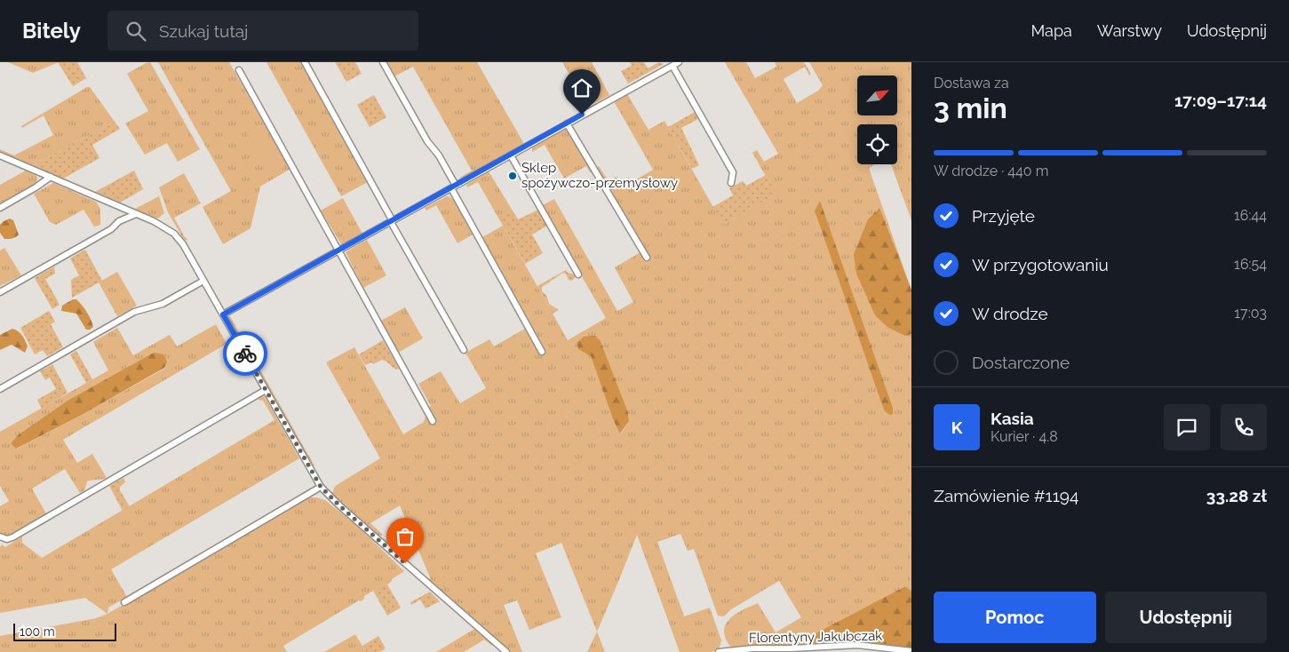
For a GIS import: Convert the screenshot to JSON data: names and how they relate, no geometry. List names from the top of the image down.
{
  "streets": {
    "street": ["Florentyny Jakubczak"]
  },
  "places": ["Sklep spożywczo-przemysłowy"],
  "scale_bar": "100 m",
  "north": "top right",
  "page": {
    "header": "Bitely",
    "search": "Szukaj tutaj",
    "nav": ["Mapa", "Warstwy", "Udostępnij"],
    "heading": ["3 min", "Dostawa za", "17:09–17:14"],
    "panel": [
      "Kasia",
      "Kurier · 4.8",
      "Zamówienie #1194",
      "33.28 zł"
    ],
    "bar": "W drodze · 440 m",
    "list": [
      ["Przyjęte", "16:44"],
      ["W przygotowaniu", "16:54"],
      ["W drodze", "17:03"],
      "Dostarczone"
    ],
    "round": "K",
    "buttons": ["Pomoc", "Udostępnij"],
    "scale": "100 m"
  }
}
